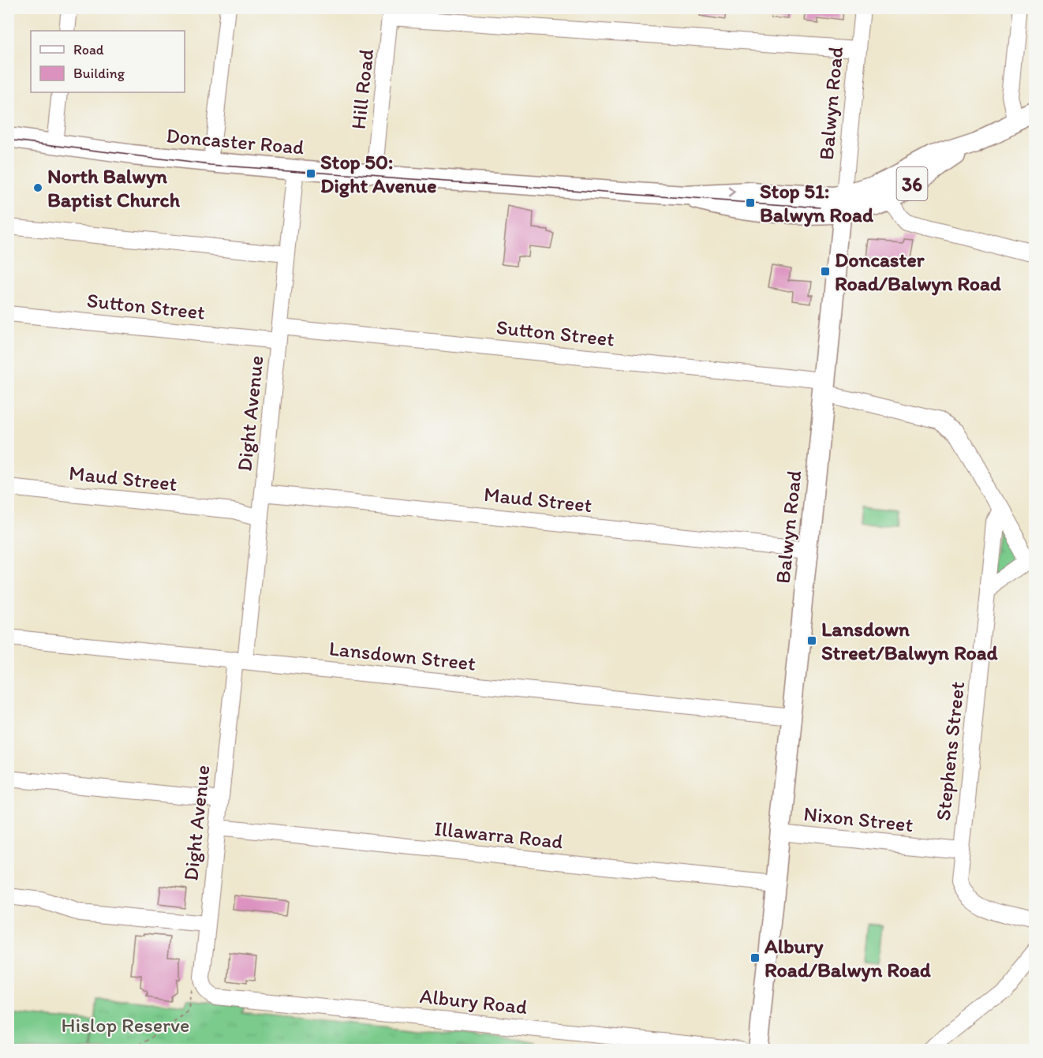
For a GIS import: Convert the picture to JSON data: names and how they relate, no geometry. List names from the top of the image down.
{
  "streets": {
    "main road": ["Balwyn Road", "Doncaster Road", "36"],
    "street": [
      "Hill Road",
      "Sutton Street",
      "Dight Avenue",
      "Maud Street",
      "Lansdown Street",
      "Stephens Street",
      "Nixon Street",
      "Illawarra Road",
      "Albury Road"
    ]
  },
  "crossings": [
    ["Hill Road", "Doncaster Road"],
    ["Balwyn Road", "Doncaster Road"],
    ["Balwyn Road", "Sutton Street"],
    ["Balwyn Road", "Maud Street"],
    ["Balwyn Road", "Lansdown Street"],
    ["Balwyn Road", "Nixon Street"],
    ["Balwyn Road", "Illawarra Road"],
    ["Doncaster Road", "Dight Avenue"],
    ["Sutton Street", "Dight Avenue"],
    ["Dight Avenue", "Maud Street"],
    ["Dight Avenue", "Lansdown Street"],
    ["Dight Avenue", "Illawarra Road"],
    ["Dight Avenue", "Albury Road"],
    ["Stephens Street", "Nixon Street"]
  ],
  "parks": ["Hislop Reserve"],
  "places": {
    "transit": [
      "Stop 50: Dight Avenue",
      "Stop 51: Balwyn Road",
      "Doncaster Road/Balwyn Road",
      "Lansdown Street/Balwyn Road",
      "Albury Road/Balwyn Road"
    ],
    "other": ["North Balwyn Baptist Church"]
  },
  "legend": ["Road", "Building"]
}
